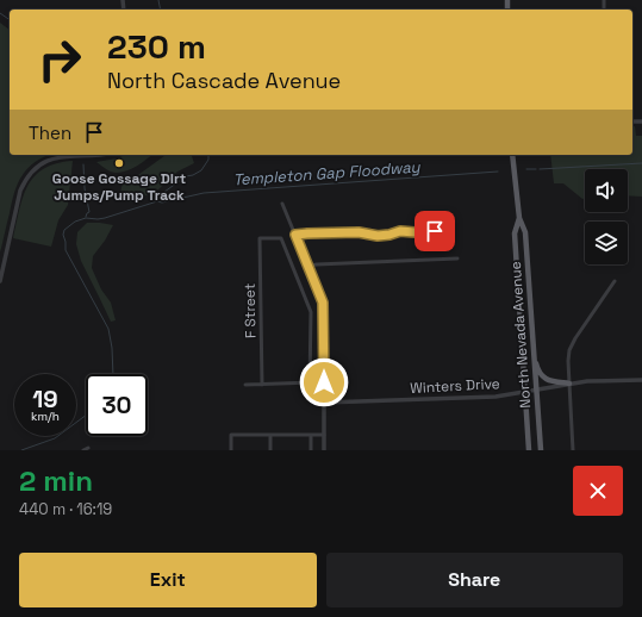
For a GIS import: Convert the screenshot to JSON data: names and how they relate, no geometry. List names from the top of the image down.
{
  "streets": {
    "main road": ["North Nevada Avenue"],
    "street": ["F Street", "Winters Drive"]
  },
  "crossings": [
    ["North Nevada Avenue", "Winters Drive"]
  ],
  "water": ["Templeton Gap Floodway"],
  "places": ["Goose Gossage Dirt Jumps/Pump Track"],
  "page": {
    "turn": ["230 m", "North Cascade Avenue"],
    "then": "Then",
    "speed": "19 km/h",
    "limit": "30",
    "heading": ["2 min", "440 m · 16:19"],
    "buttons": ["Exit", "Share"]
  }
}
